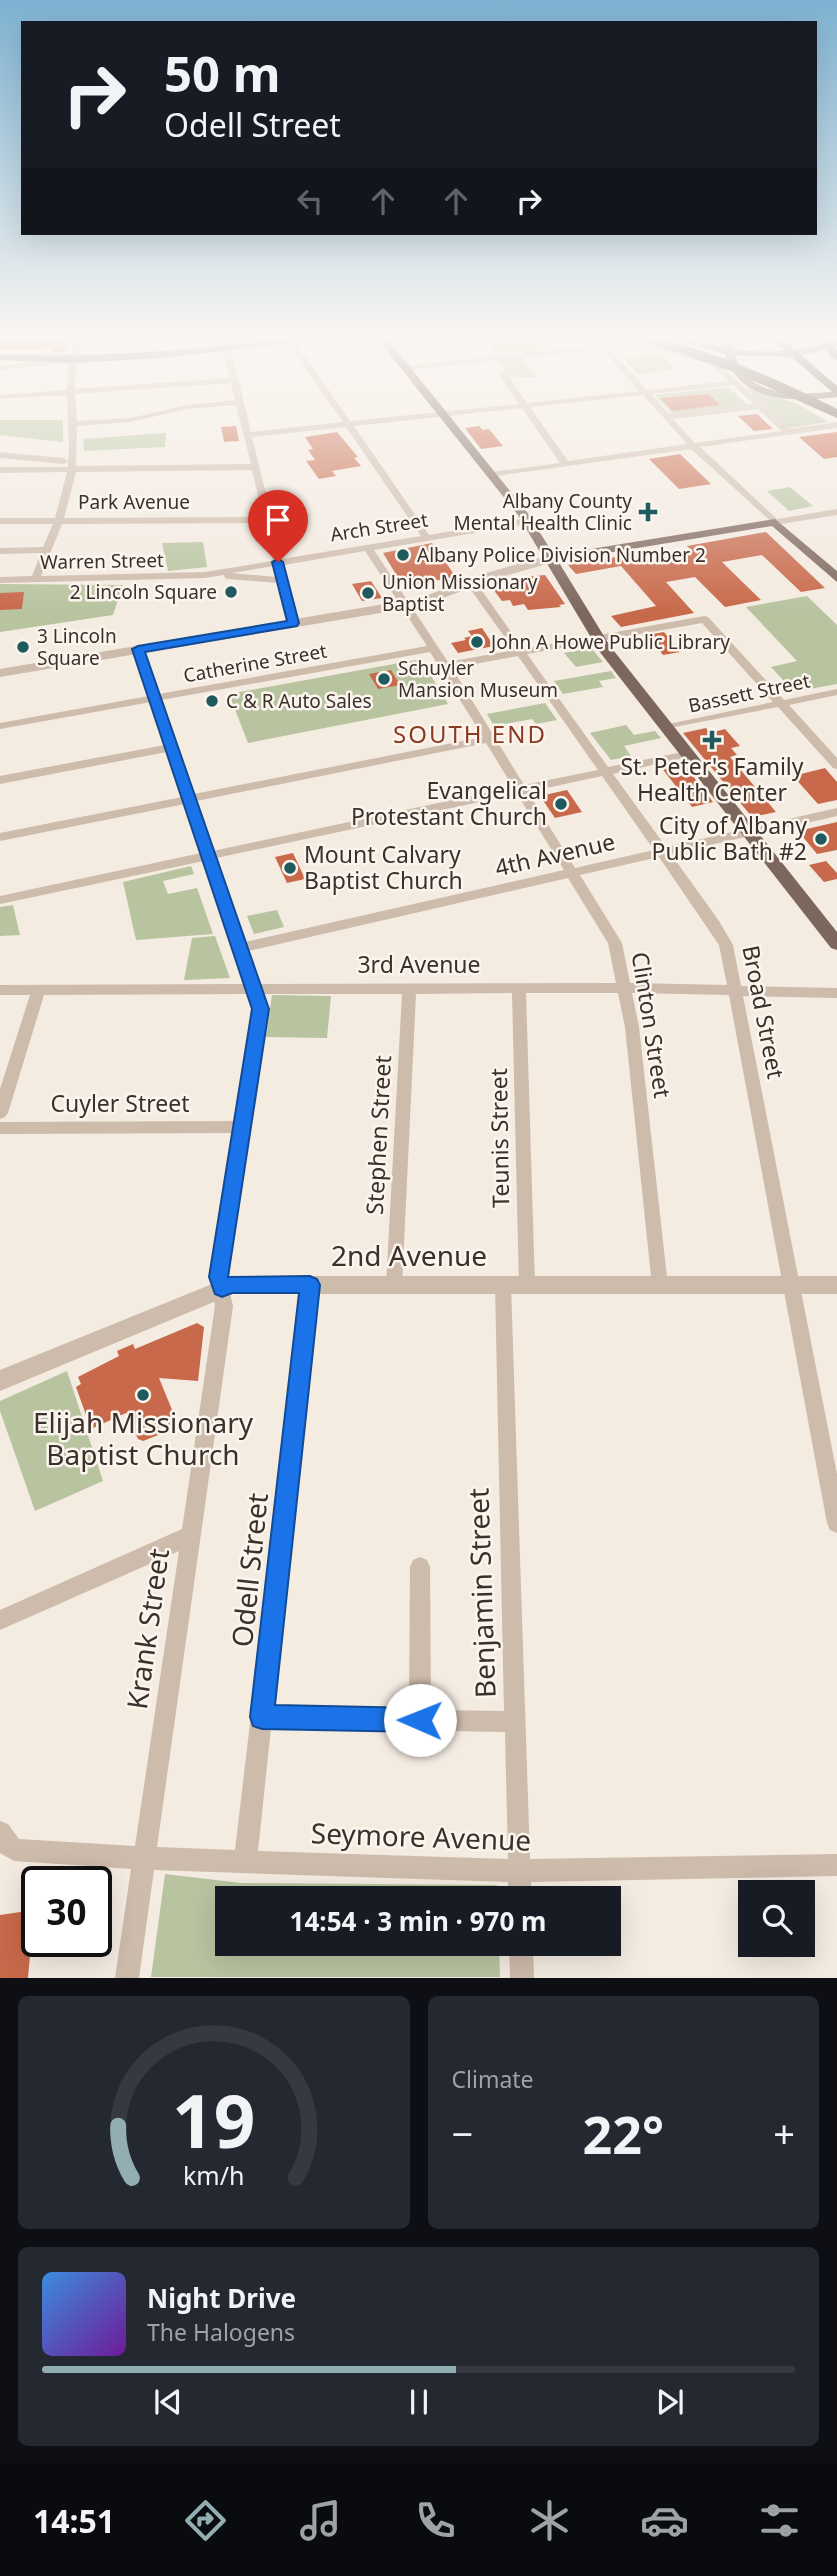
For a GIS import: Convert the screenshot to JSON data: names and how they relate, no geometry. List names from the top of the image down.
{
  "streets": {
    "street": [
      "Park Avenue",
      "Arch Street",
      "Warren Street",
      "Catherine Street",
      "Bassett Street",
      "4th Avenue",
      "3rd Avenue",
      "Broad Street",
      "Clinton Street",
      "Cuyler Street",
      "Stephen Street",
      "Teunis Street",
      "2nd Avenue",
      "Odell Street",
      "Benjamin Street",
      "Krank Street",
      "Seymore Avenue"
    ]
  },
  "crossings": [
    ["Arch Street", "Warren Street"],
    ["Arch Street", "Clinton Street"],
    ["Catherine Street", "Clinton Street"],
    ["Catherine Street", "Krank Street"],
    ["4th Avenue", "Broad Street"],
    ["4th Avenue", "Clinton Street"],
    ["4th Avenue", "Krank Street"],
    ["3rd Avenue", "Broad Street"],
    ["3rd Avenue", "Clinton Street"],
    ["3rd Avenue", "Stephen Street"],
    ["3rd Avenue", "Teunis Street"],
    ["3rd Avenue", "Krank Street"],
    ["Broad Street", "2nd Avenue"],
    ["Clinton Street", "2nd Avenue"],
    ["Cuyler Street", "Krank Street"],
    ["Stephen Street", "2nd Avenue"],
    ["Teunis Street", "2nd Avenue"],
    ["2nd Avenue", "Odell Street"],
    ["2nd Avenue", "Benjamin Street"],
    ["2nd Avenue", "Krank Street"],
    ["Odell Street", "Seymore Avenue"],
    ["Benjamin Street", "Seymore Avenue"],
    ["Krank Street", "Seymore Avenue"]
  ],
  "districts": ["SOUTH END"],
  "places": {
    "health": ["Albany County Mental Health Clinic", "St. Peter's Family Health Center"],
    "other": [
      "Albany Police Division Number 2",
      "2 Lincoln Square",
      "Union Missionary Baptist",
      "John A Howe Public Library",
      "3 Lincoln Square",
      "Schuyler Mansion Museum",
      "C & R Auto Sales",
      "Evangelical Protestant Church",
      "City of Albany Public Bath #2",
      "Mount Calvary Baptist Church",
      "Elijah Missionary Baptist Church"
    ]
  },
  "page": {
    "turn": ["50 m", "Odell Street"],
    "limit": "30",
    "trip": "14:54 · 3 min · 970 m",
    "tile": "Climate",
    "heat": ["−", "22°", "+"],
    "song": ["Night Drive", "The Halogens"],
    "tabs": "14:51",
    "gauge": ["19", "km/h"]
  }
}
